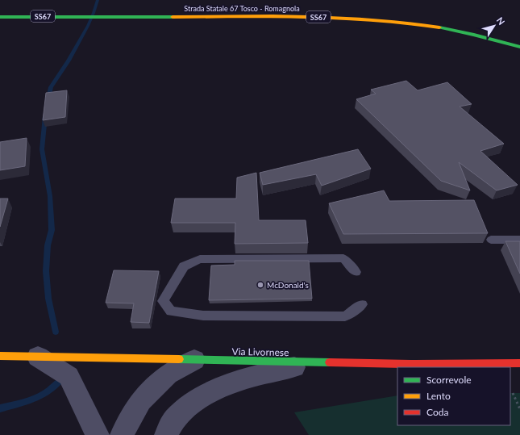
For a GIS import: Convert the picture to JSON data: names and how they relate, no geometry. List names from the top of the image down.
{
  "streets": {
    "main road": ["Strada Statale 67 Tosco - Romagnola", "SS67", "Via Livornese"]
  },
  "places": ["McDonald's"],
  "legend": ["Scorrevole", "Lento", "Coda"],
  "north": "top right"
}
